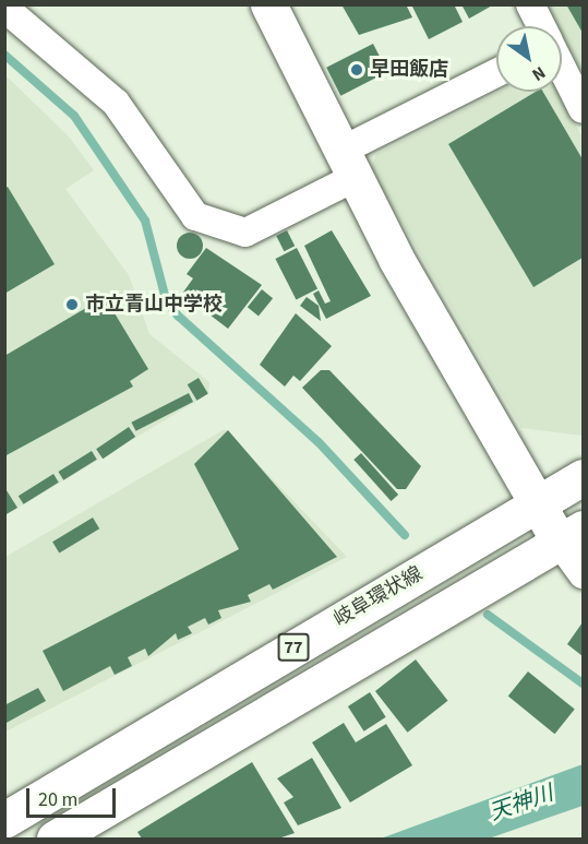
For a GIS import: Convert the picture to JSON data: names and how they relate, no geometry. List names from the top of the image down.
{
  "streets": {
    "main road": ["岐阜環状線", "77"]
  },
  "water": ["天神川"],
  "places": ["早田飯店", "市立青山中学校"],
  "scale_bar": "20 m",
  "north": "bottom right"
}
